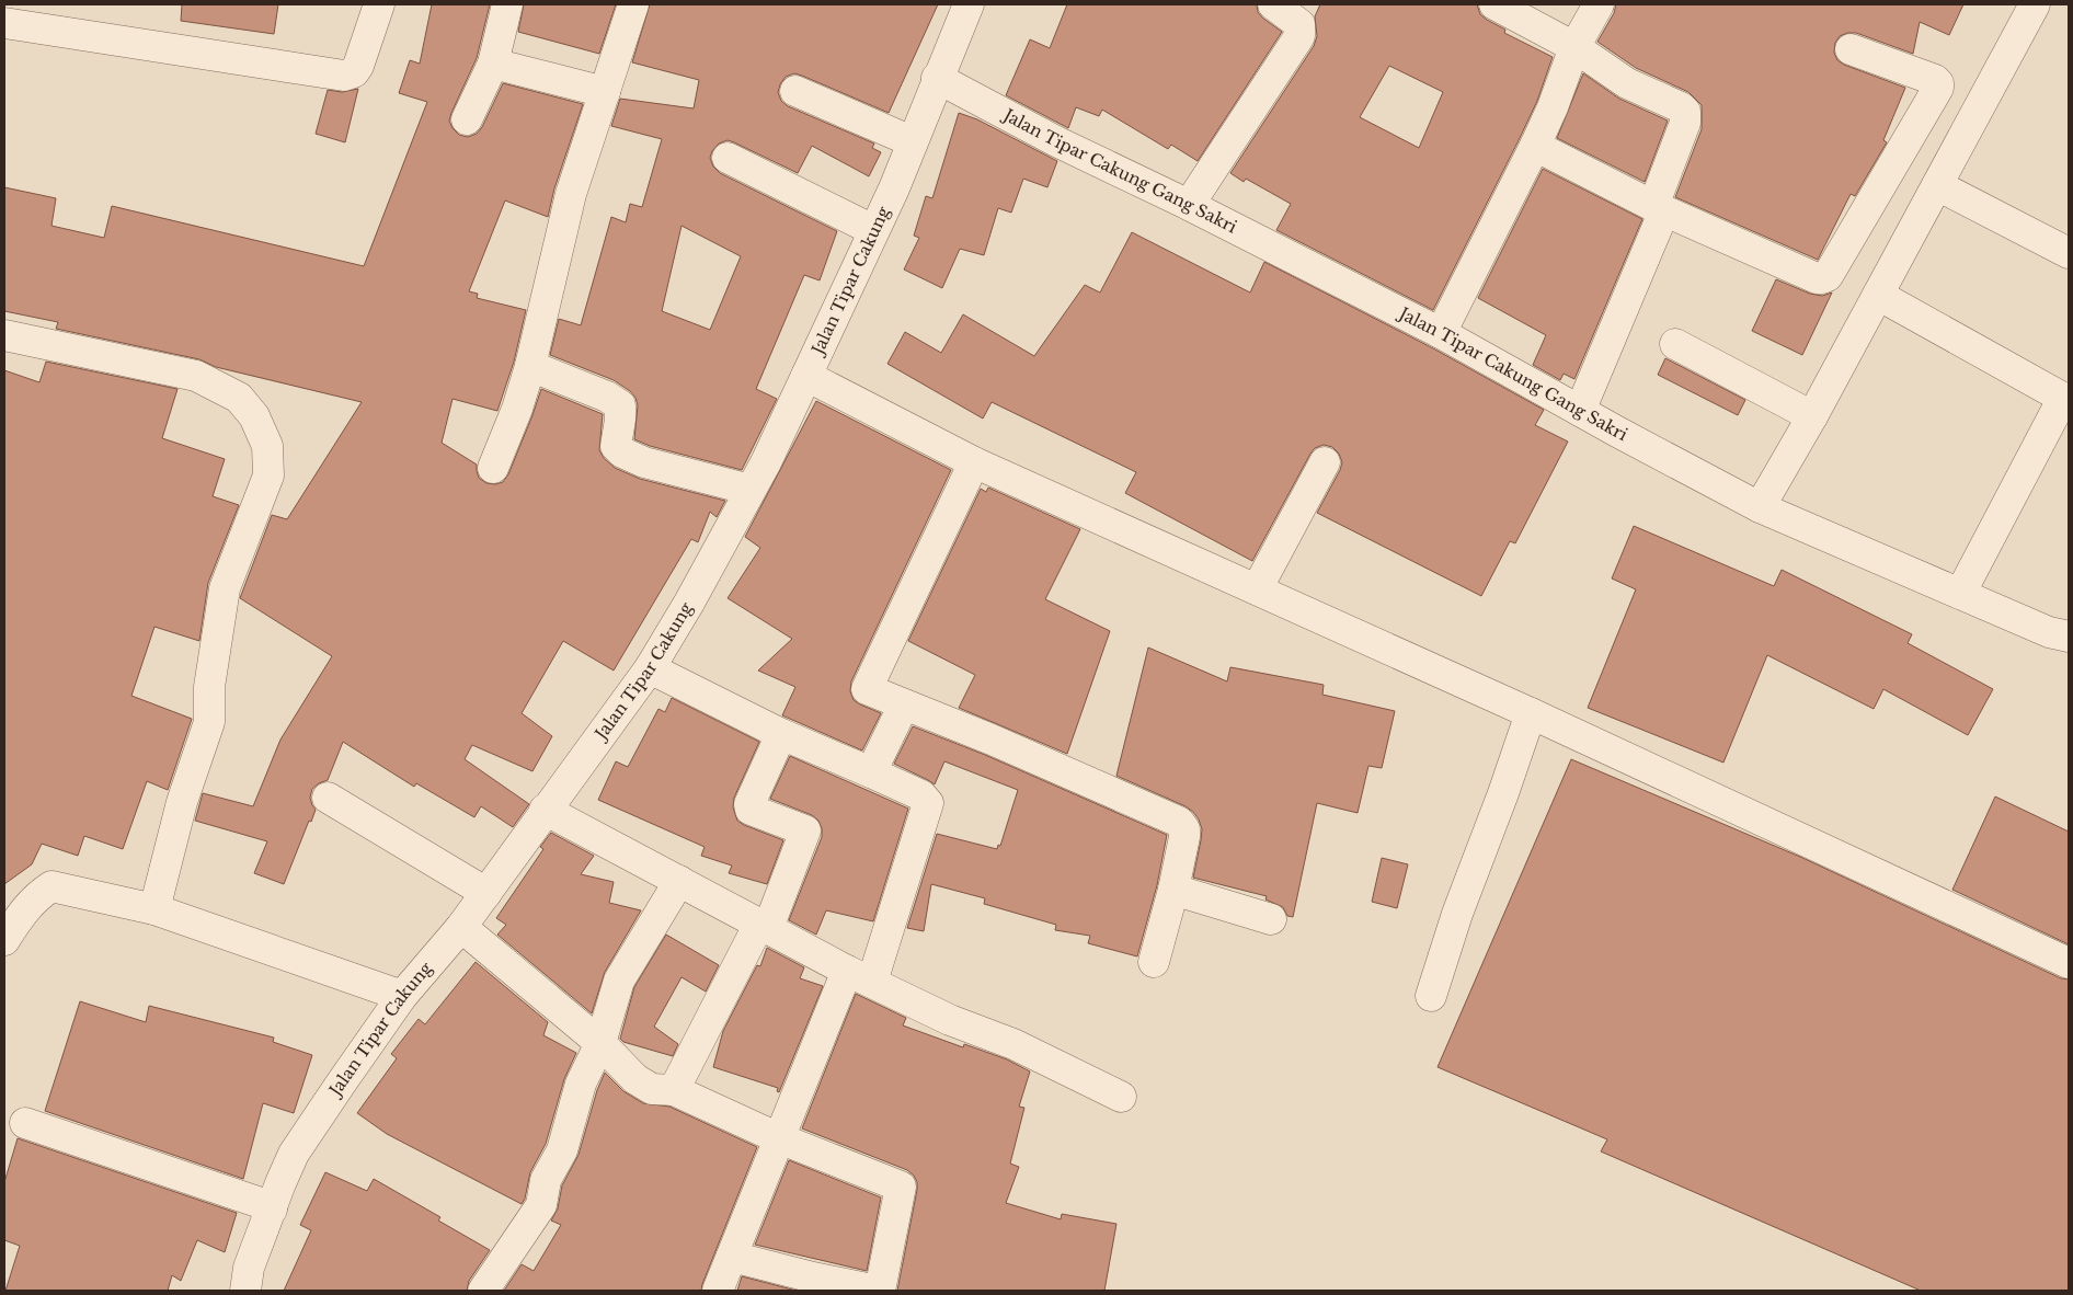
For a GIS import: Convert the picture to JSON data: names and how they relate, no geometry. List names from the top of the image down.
{
  "streets": {
    "street": ["Jalan Tipar Cakung Gang Sakri", "Jalan Tipar Cakung"]
  },
  "crossings": [
    ["Jalan Tipar Cakung Gang Sakri", "Jalan Tipar Cakung"]
  ]
}
